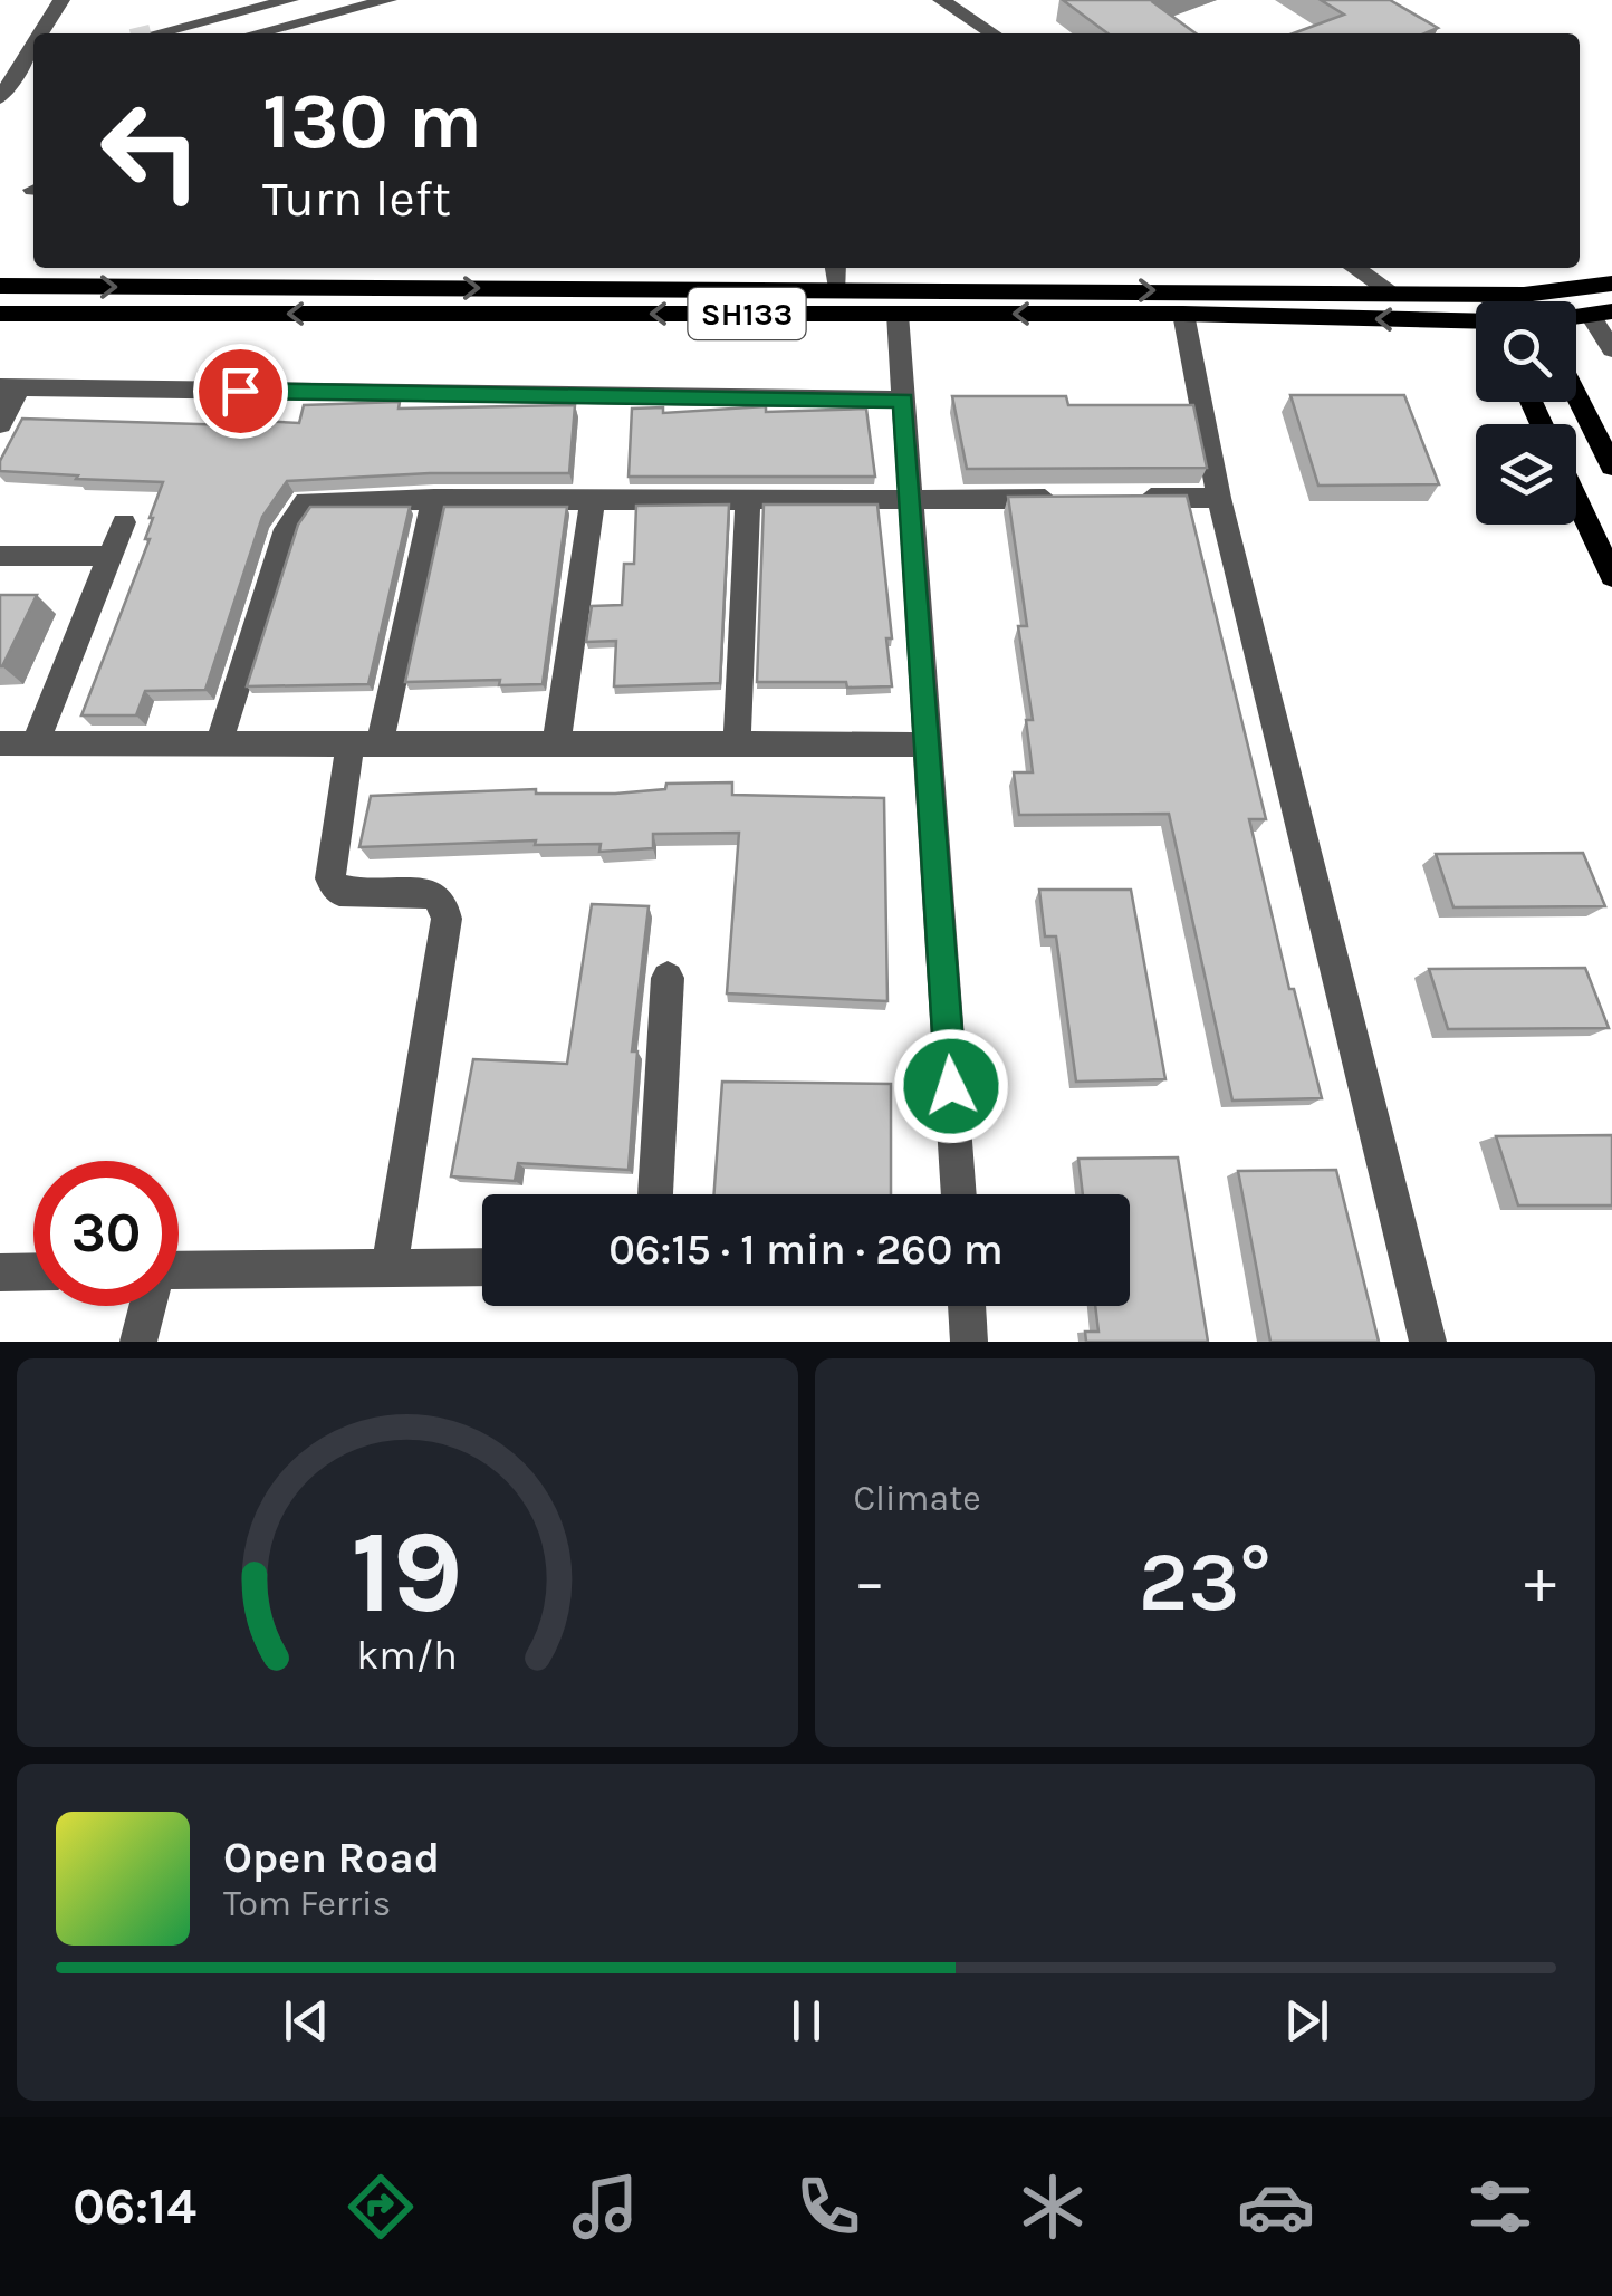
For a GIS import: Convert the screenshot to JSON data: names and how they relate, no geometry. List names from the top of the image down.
{
  "streets": {
    "main road": ["SH133"]
  },
  "page": {
    "turn": ["130 m", "Turn left"],
    "limit": "30",
    "trip": "06:15 · 1 min · 260 m",
    "tile": "Climate",
    "heat": ["−", "23°", "+"],
    "song": ["Open Road", "Tom Ferris"],
    "tabs": "06:14",
    "gauge": ["19", "km/h"]
  }
}
